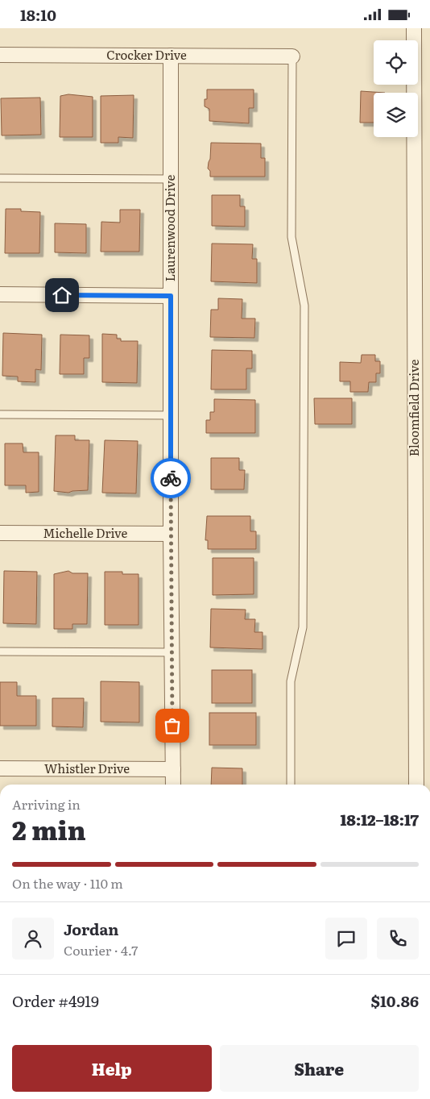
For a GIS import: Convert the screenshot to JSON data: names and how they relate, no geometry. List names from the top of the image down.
{
  "streets": {
    "street": [
      "Crocker Drive",
      "Laurenwood Drive",
      "Bloomfield Drive",
      "Michelle Drive",
      "Whistler Drive"
    ]
  },
  "crossings": [
    ["Crocker Drive", "Laurenwood Drive"],
    ["Laurenwood Drive", "Michelle Drive"],
    ["Laurenwood Drive", "Whistler Drive"]
  ],
  "page": {
    "status": "18:10",
    "heading": ["2 min", "Arriving in", "18:12–18:17"],
    "panel": [
      "Jordan",
      "Courier · 4.7",
      "Order #4919",
      "$10.86"
    ],
    "bar": "On the way · 110 m",
    "buttons": ["Help", "Share"]
  }
}
